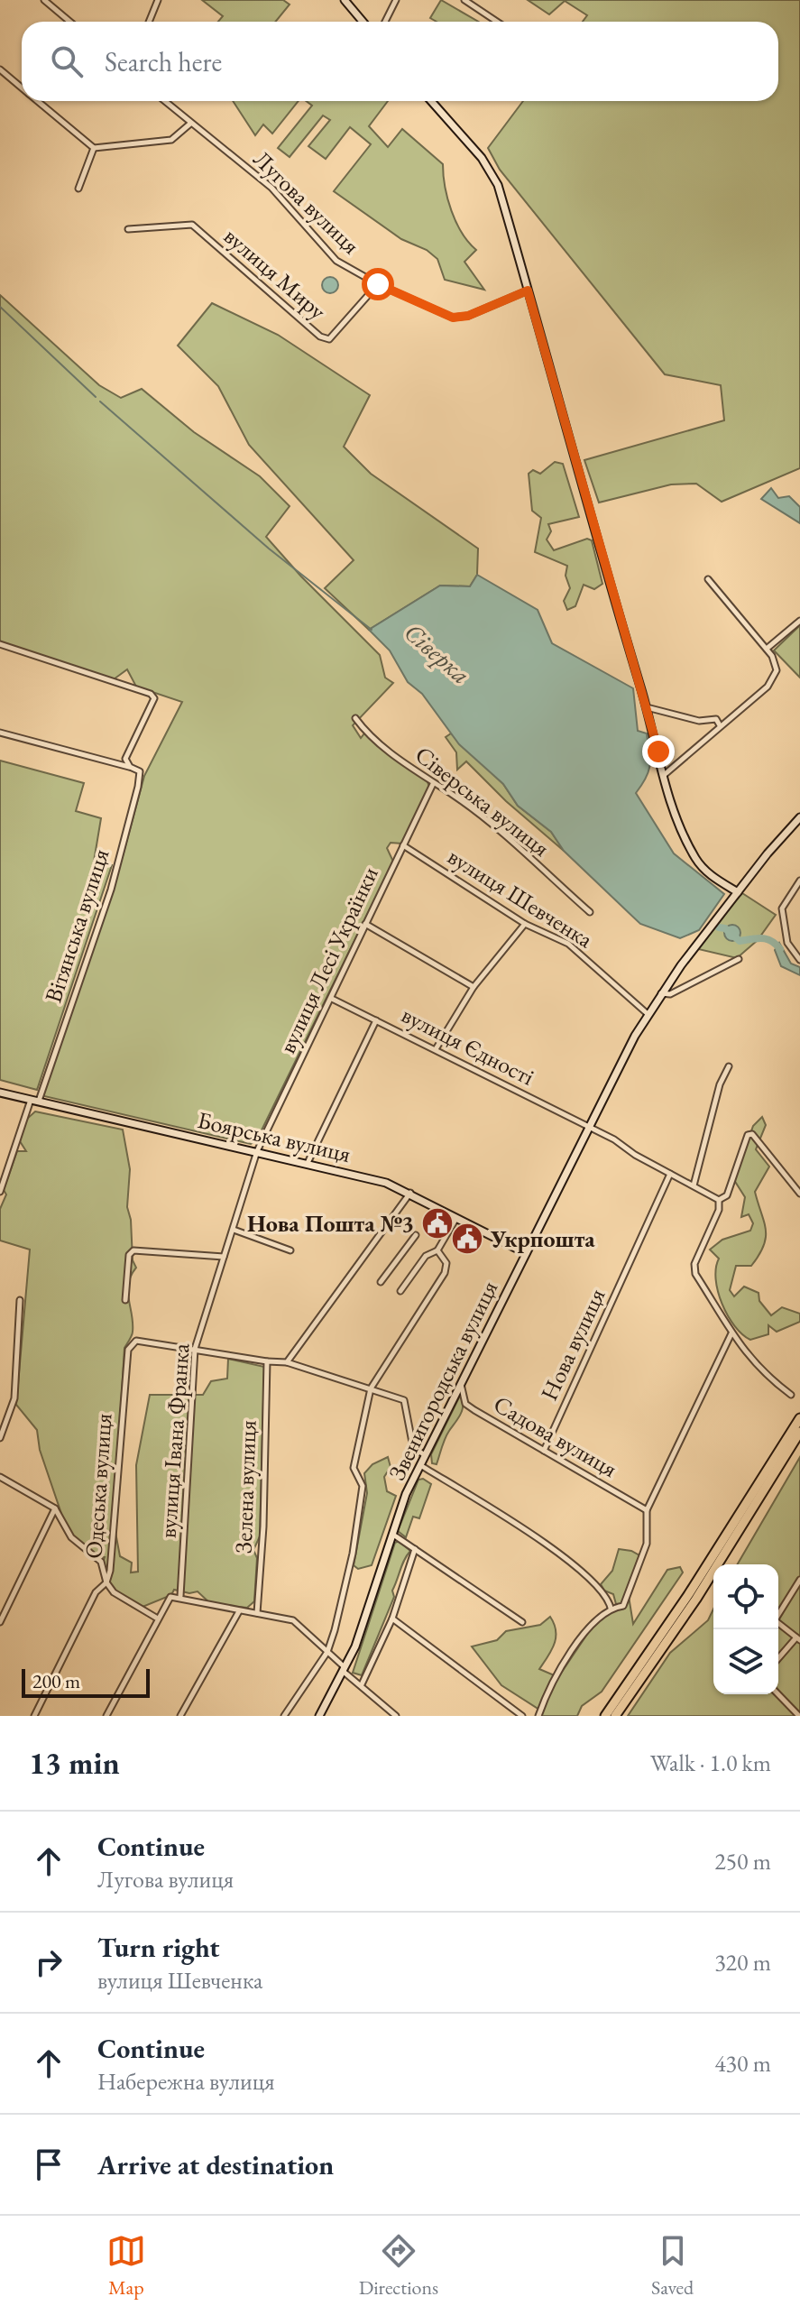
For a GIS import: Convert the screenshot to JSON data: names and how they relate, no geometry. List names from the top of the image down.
{
  "streets": {
    "street": [
      "Лугова вулиця",
      "вулиця Миру",
      "Сіверська вулиця",
      "вулиця Шевченка",
      "Вітянська вулиця",
      "вулиця Лесі Українки",
      "вулиця Єдності",
      "Боярська вулиця",
      "Нова вулиця",
      "Звенигородська вулиця",
      "Садова вулиця",
      "вулиця Івана Франка",
      "Одеська вулиця",
      "Зелена вулиця"
    ]
  },
  "crossings": [
    ["Лугова вулиця", "вулиця Миру"],
    ["Сіверська вулиця", "вулиця Лесі Українки"],
    ["вулиця Шевченка", "вулиця Лесі Українки"],
    ["вулиця Шевченка", "Звенигородська вулиця"],
    ["Вітянська вулиця", "Боярська вулиця"],
    ["вулиця Лесі Українки", "вулиця Єдності"],
    ["вулиця Лесі Українки", "Боярська вулиця"],
    ["вулиця Лесі Українки", "вулиця Івана Франка"],
    ["вулиця Єдності", "Звенигородська вулиця"],
    ["Боярська вулиця", "Звенигородська вулиця"],
    ["Боярська вулиця", "вулиця Івана Франка"],
    ["Нова вулиця", "Садова вулиця"],
    ["Звенигородська вулиця", "Садова вулиця"],
    ["вулиця Івана Франка", "Одеська вулиця"]
  ],
  "water": ["Сіверка"],
  "places": {
    "public building": ["Нова Пошта №3", "Укрпошта"]
  },
  "scale_bar": "200 m",
  "page": {
    "search": "Search here",
    "scale": "200 m",
    "heading": ["13 min", "Walk · 1.0 km"],
    "list": [
      ["Continue", "Лугова вулиця", "250 m"],
      ["Turn right", "вулиця Шевченка", "320 m"],
      ["Continue", "Набережна вулиця", "430 m"],
      "Arrive at destination"
    ],
    "nav": ["Map", "Directions", "Saved"]
  }
}
